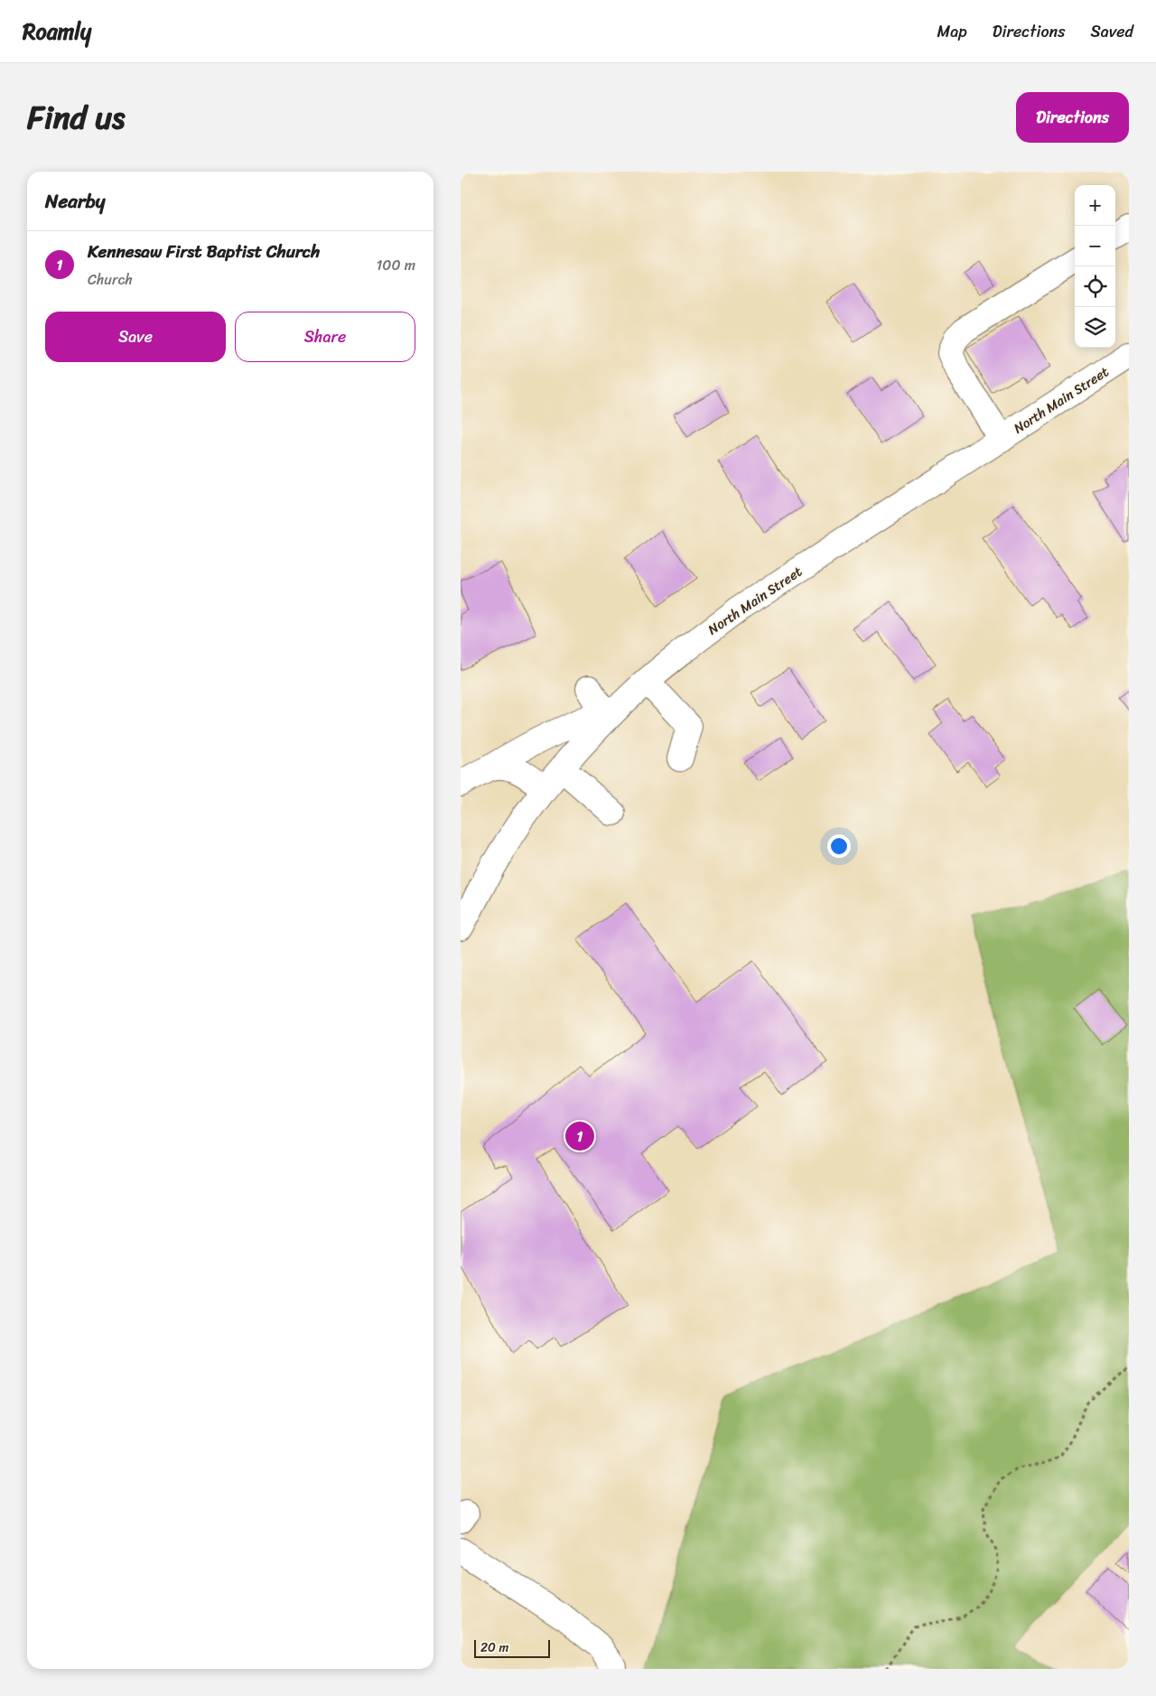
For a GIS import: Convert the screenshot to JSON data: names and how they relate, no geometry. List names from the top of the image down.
{
  "streets": {
    "main road": ["North Main Street"]
  },
  "scale_bar": "20 m",
  "page": {
    "header": "Roamly",
    "nav": ["Map", "Directions", "Saved"],
    "title": "Find us",
    "buttons": [
      "Directions",
      ["Save", "Share"]
    ],
    "heading": "Nearby",
    "map_buttons": ["+", "−"],
    "list": [
      {
        "mark": "1",
        "name": "Kennesaw First Baptist Church",
        "note": "Church",
        "value": "100 m"
      }
    ],
    "pins": "1",
    "scale": "20 m"
  }
}
